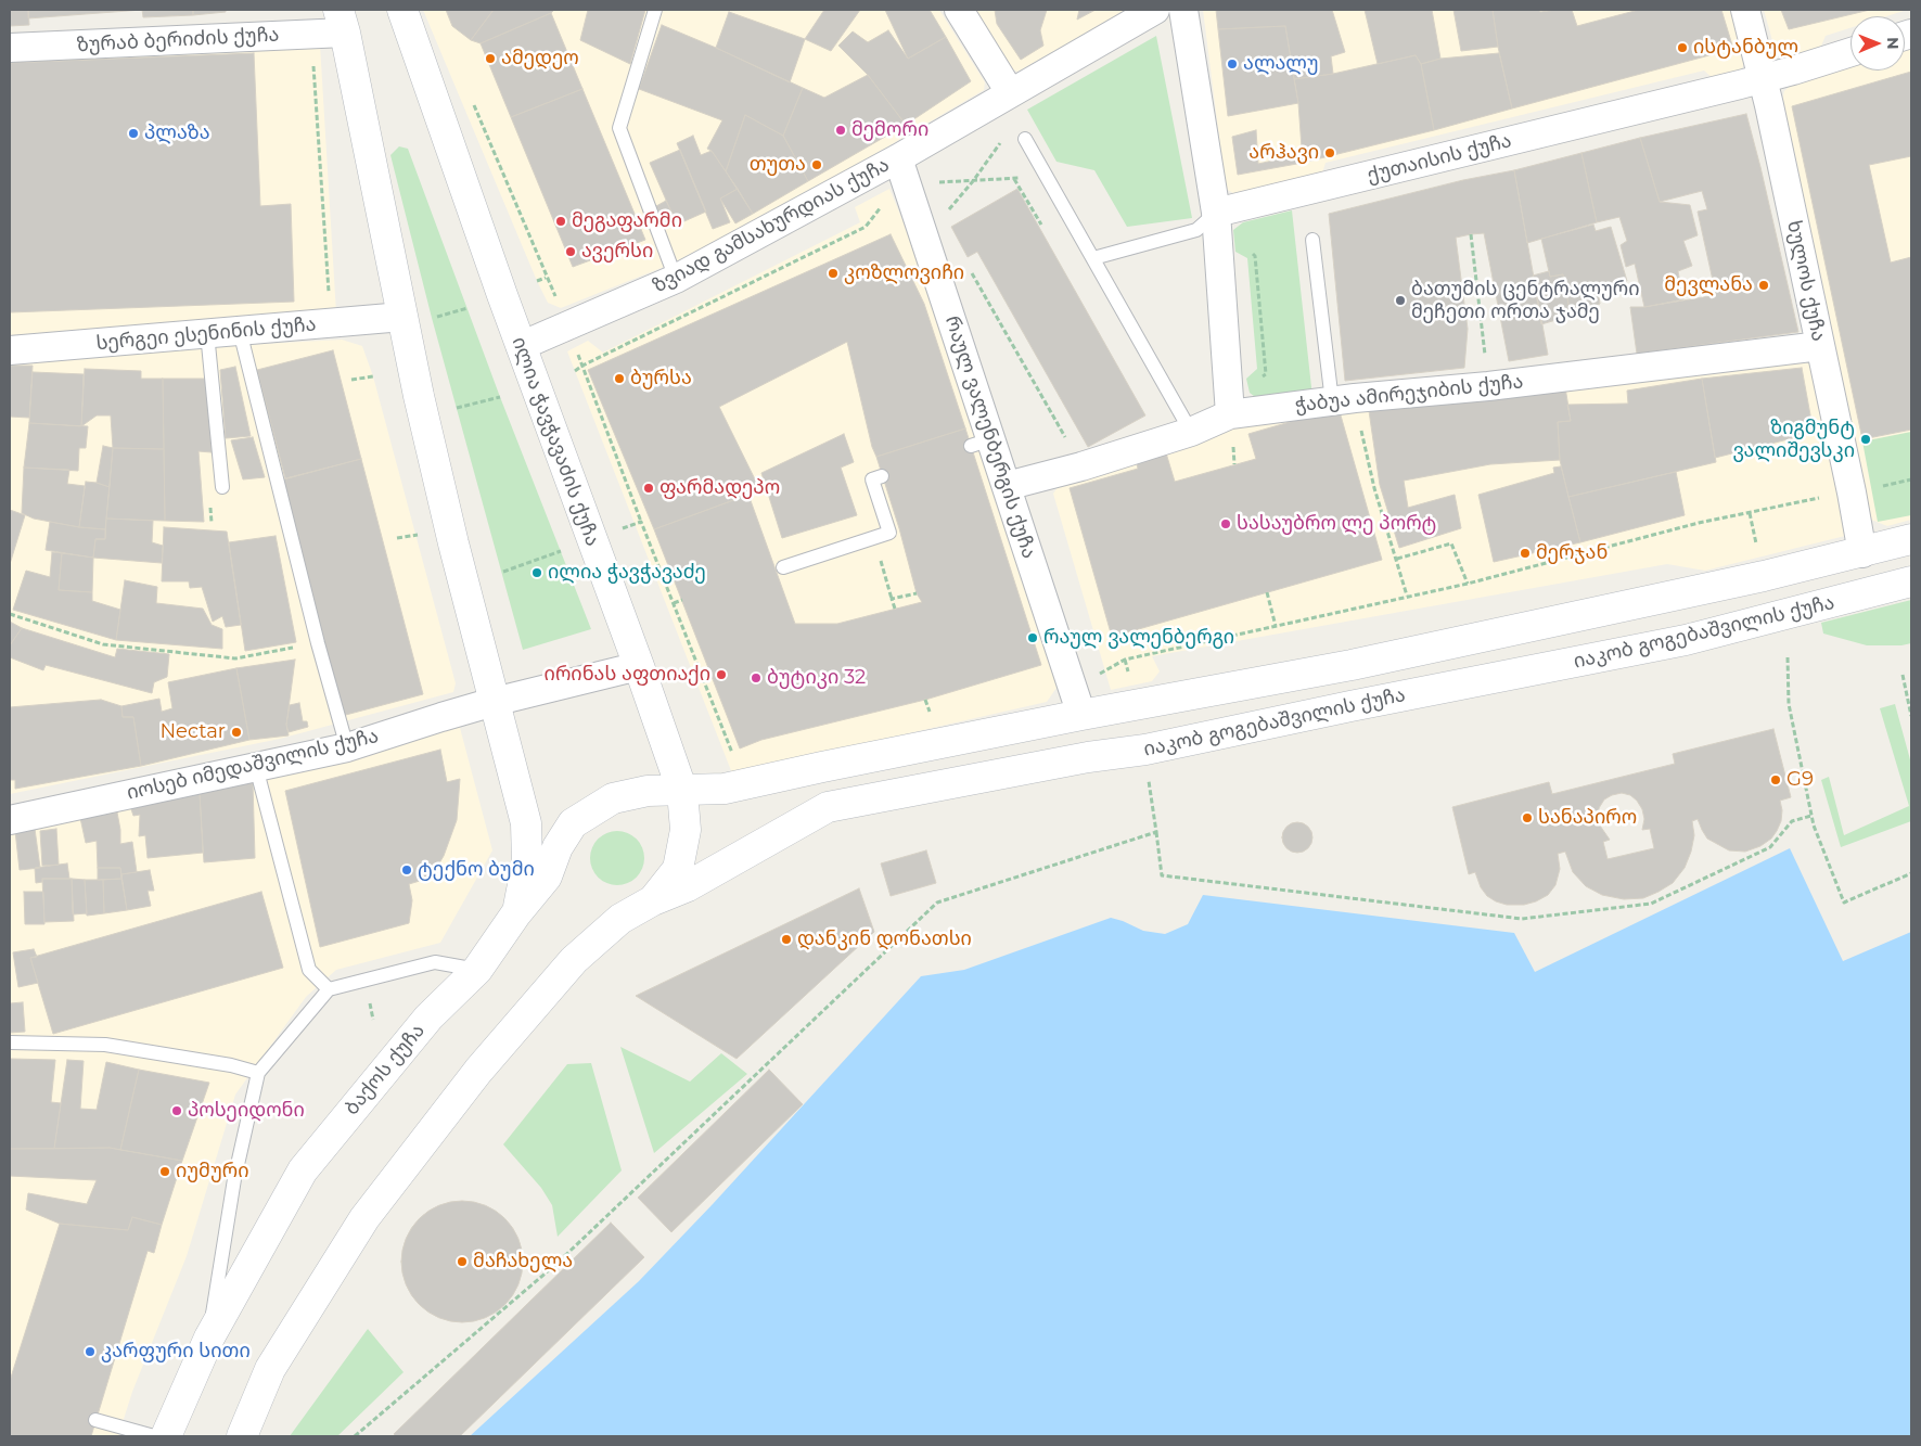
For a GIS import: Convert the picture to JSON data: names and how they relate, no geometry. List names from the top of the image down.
{
  "streets": {
    "main road": ["ილია ჭავჭავაძის ქუჩა", "იაკობ გოგებაშვილის ქუჩა", "ბაქოს ქუჩა"],
    "street": [
      "ზურაბ ბერიძის ქუჩა",
      "ქუთაისის ქუჩა",
      "ზვიად გამსახურდიას ქუჩა",
      "ხულოს ქუჩა",
      "სერგეი ესენინის ქუჩა",
      "ჭაბუა ამირეჯიბის ქუჩა",
      "რაულ ვალენბერგის ქუჩა",
      "იოსებ იმედაშვილის ქუჩა"
    ]
  },
  "crossings": [
    ["ქუთაისის ქუჩა", "ხულოს ქუჩა"],
    ["ზვიად გამსახურდიას ქუჩა", "რაულ ვალენბერგის ქუჩა"],
    ["ზვიად გამსახურდიას ქუჩა", "ილია ჭავჭავაძის ქუჩა"],
    ["ხულოს ქუჩა", "ჭაბუა ამირეჯიბის ქუჩა"],
    ["ხულოს ქუჩა", "იაკობ გოგებაშვილის ქუჩა"],
    ["ჭაბუა ამირეჯიბის ქუჩა", "რაულ ვალენბერგის ქუჩა"],
    ["რაულ ვალენბერგის ქუჩა", "იაკობ გოგებაშვილის ქუჩა"],
    ["ილია ჭავჭავაძის ქუჩა", "იაკობ გოგებაშვილის ქუჩა"],
    ["ილია ჭავჭავაძის ქუჩა", "იოსებ იმედაშვილის ქუჩა"],
    ["ილია ჭავჭავაძის ქუჩა", "ბაქოს ქუჩა"],
    ["იაკობ გოგებაშვილის ქუჩა", "ბაქოს ქუჩა"]
  ],
  "places": [
    "ისტანბულ",
    "ამედეო",
    "ალალუ",
    "მემორი",
    "პლაზა",
    "არჰავი",
    "თუთა",
    "მეგაფარმი",
    "ავერსი",
    "კოზლოვიჩი",
    "მევლანა",
    "ბათუმის ცენტრალური მეჩეთი ორთა ჯამე",
    "ბურსა",
    "ზიგმუნტ ვალიშევსკი",
    "ფარმადეპო",
    "სასაუბრო ლე პორტ",
    "მერჯან",
    "ილია ჭავჭავაძე",
    "რაულ ვალენბერგი",
    "ირინას აფთიაქი",
    "ბუტიკი 32",
    "Nectar",
    "G9",
    "სანაპირო",
    "ტექნო ბუმი",
    "დანკინ დონათსი",
    "პოსეიდონი",
    "იუმური",
    "მაჩახელა",
    "კარფური სითი"
  ],
  "north": "right"
}
